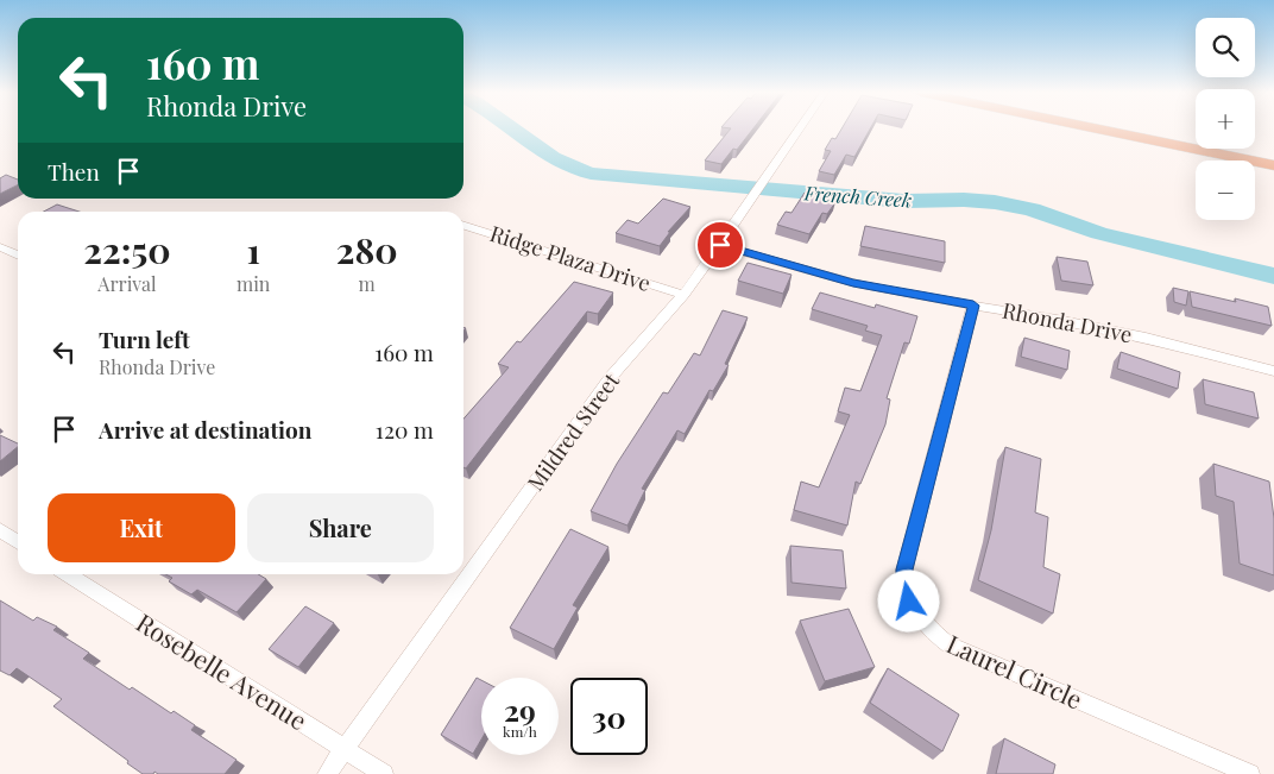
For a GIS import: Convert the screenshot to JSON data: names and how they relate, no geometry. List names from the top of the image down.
{
  "streets": {
    "street": [
      "Ridge Plaza Drive",
      "Rhonda Drive",
      "Mildred Street",
      "Rosebelle Avenue",
      "Laurel Circle"
    ]
  },
  "crossings": [
    ["Ridge Plaza Drive", "Mildred Street"],
    ["Rhonda Drive", "Mildred Street"],
    ["Rhonda Drive", "Laurel Circle"],
    ["Mildred Street", "Rosebelle Avenue"]
  ],
  "water": ["French Creek"],
  "page": {
    "map_buttons": ["+", "−"],
    "turn": ["160 m", "Rhonda Drive"],
    "then": "Then",
    "eta": [
      "22:50",
      "Arrival",
      "1",
      "min",
      "280",
      "m"
    ],
    "list": [
      {
        "name": "Turn left",
        "note": "Rhonda Drive",
        "value": "160 m"
      },
      {
        "name": "Arrive at destination",
        "value": "120 m"
      }
    ],
    "buttons": ["Exit", "Share"],
    "speed": "29 km/h",
    "limit": "30"
  }
}
